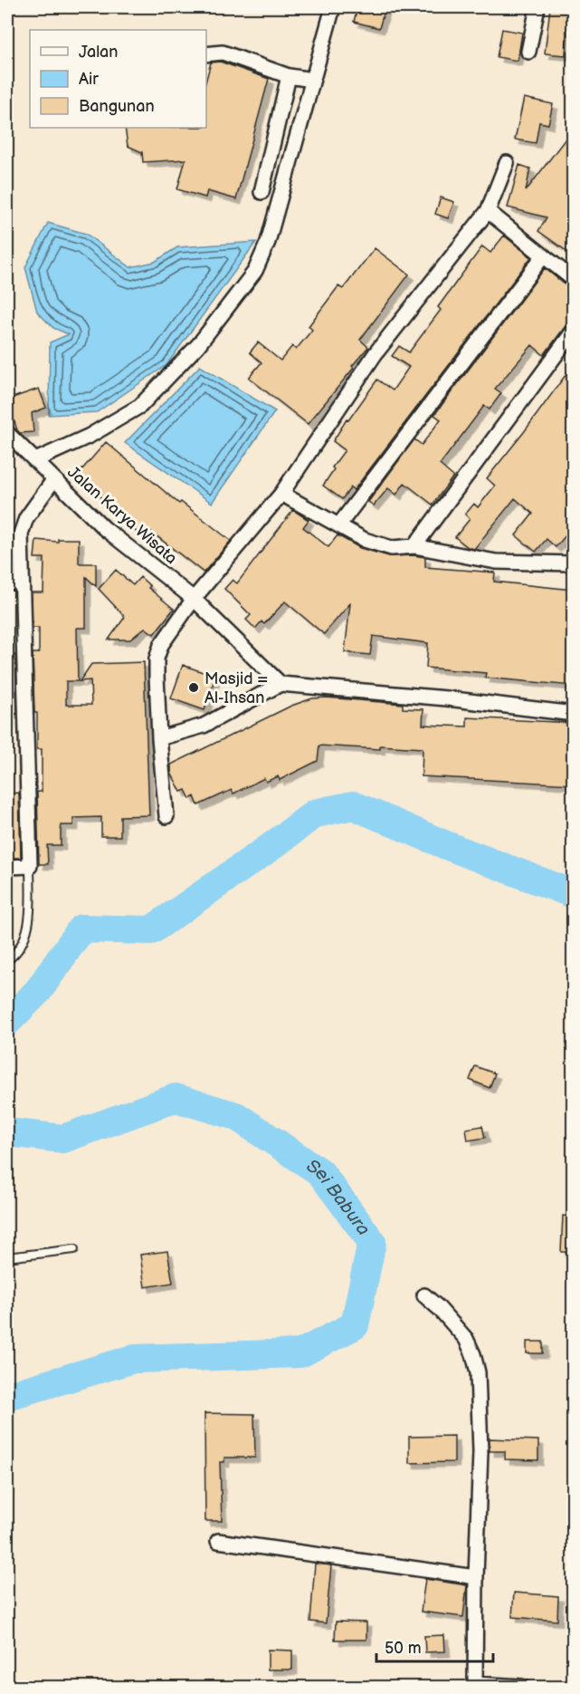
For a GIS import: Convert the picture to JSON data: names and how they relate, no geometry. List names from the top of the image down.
{
  "streets": {
    "street": ["Jalan Karya Wisata"]
  },
  "water": ["Sei Babura"],
  "places": ["Masjid = Al-Ihsan"],
  "legend": ["Jalan", "Air", "Bangunan"],
  "scale_bar": "50 m"
}
